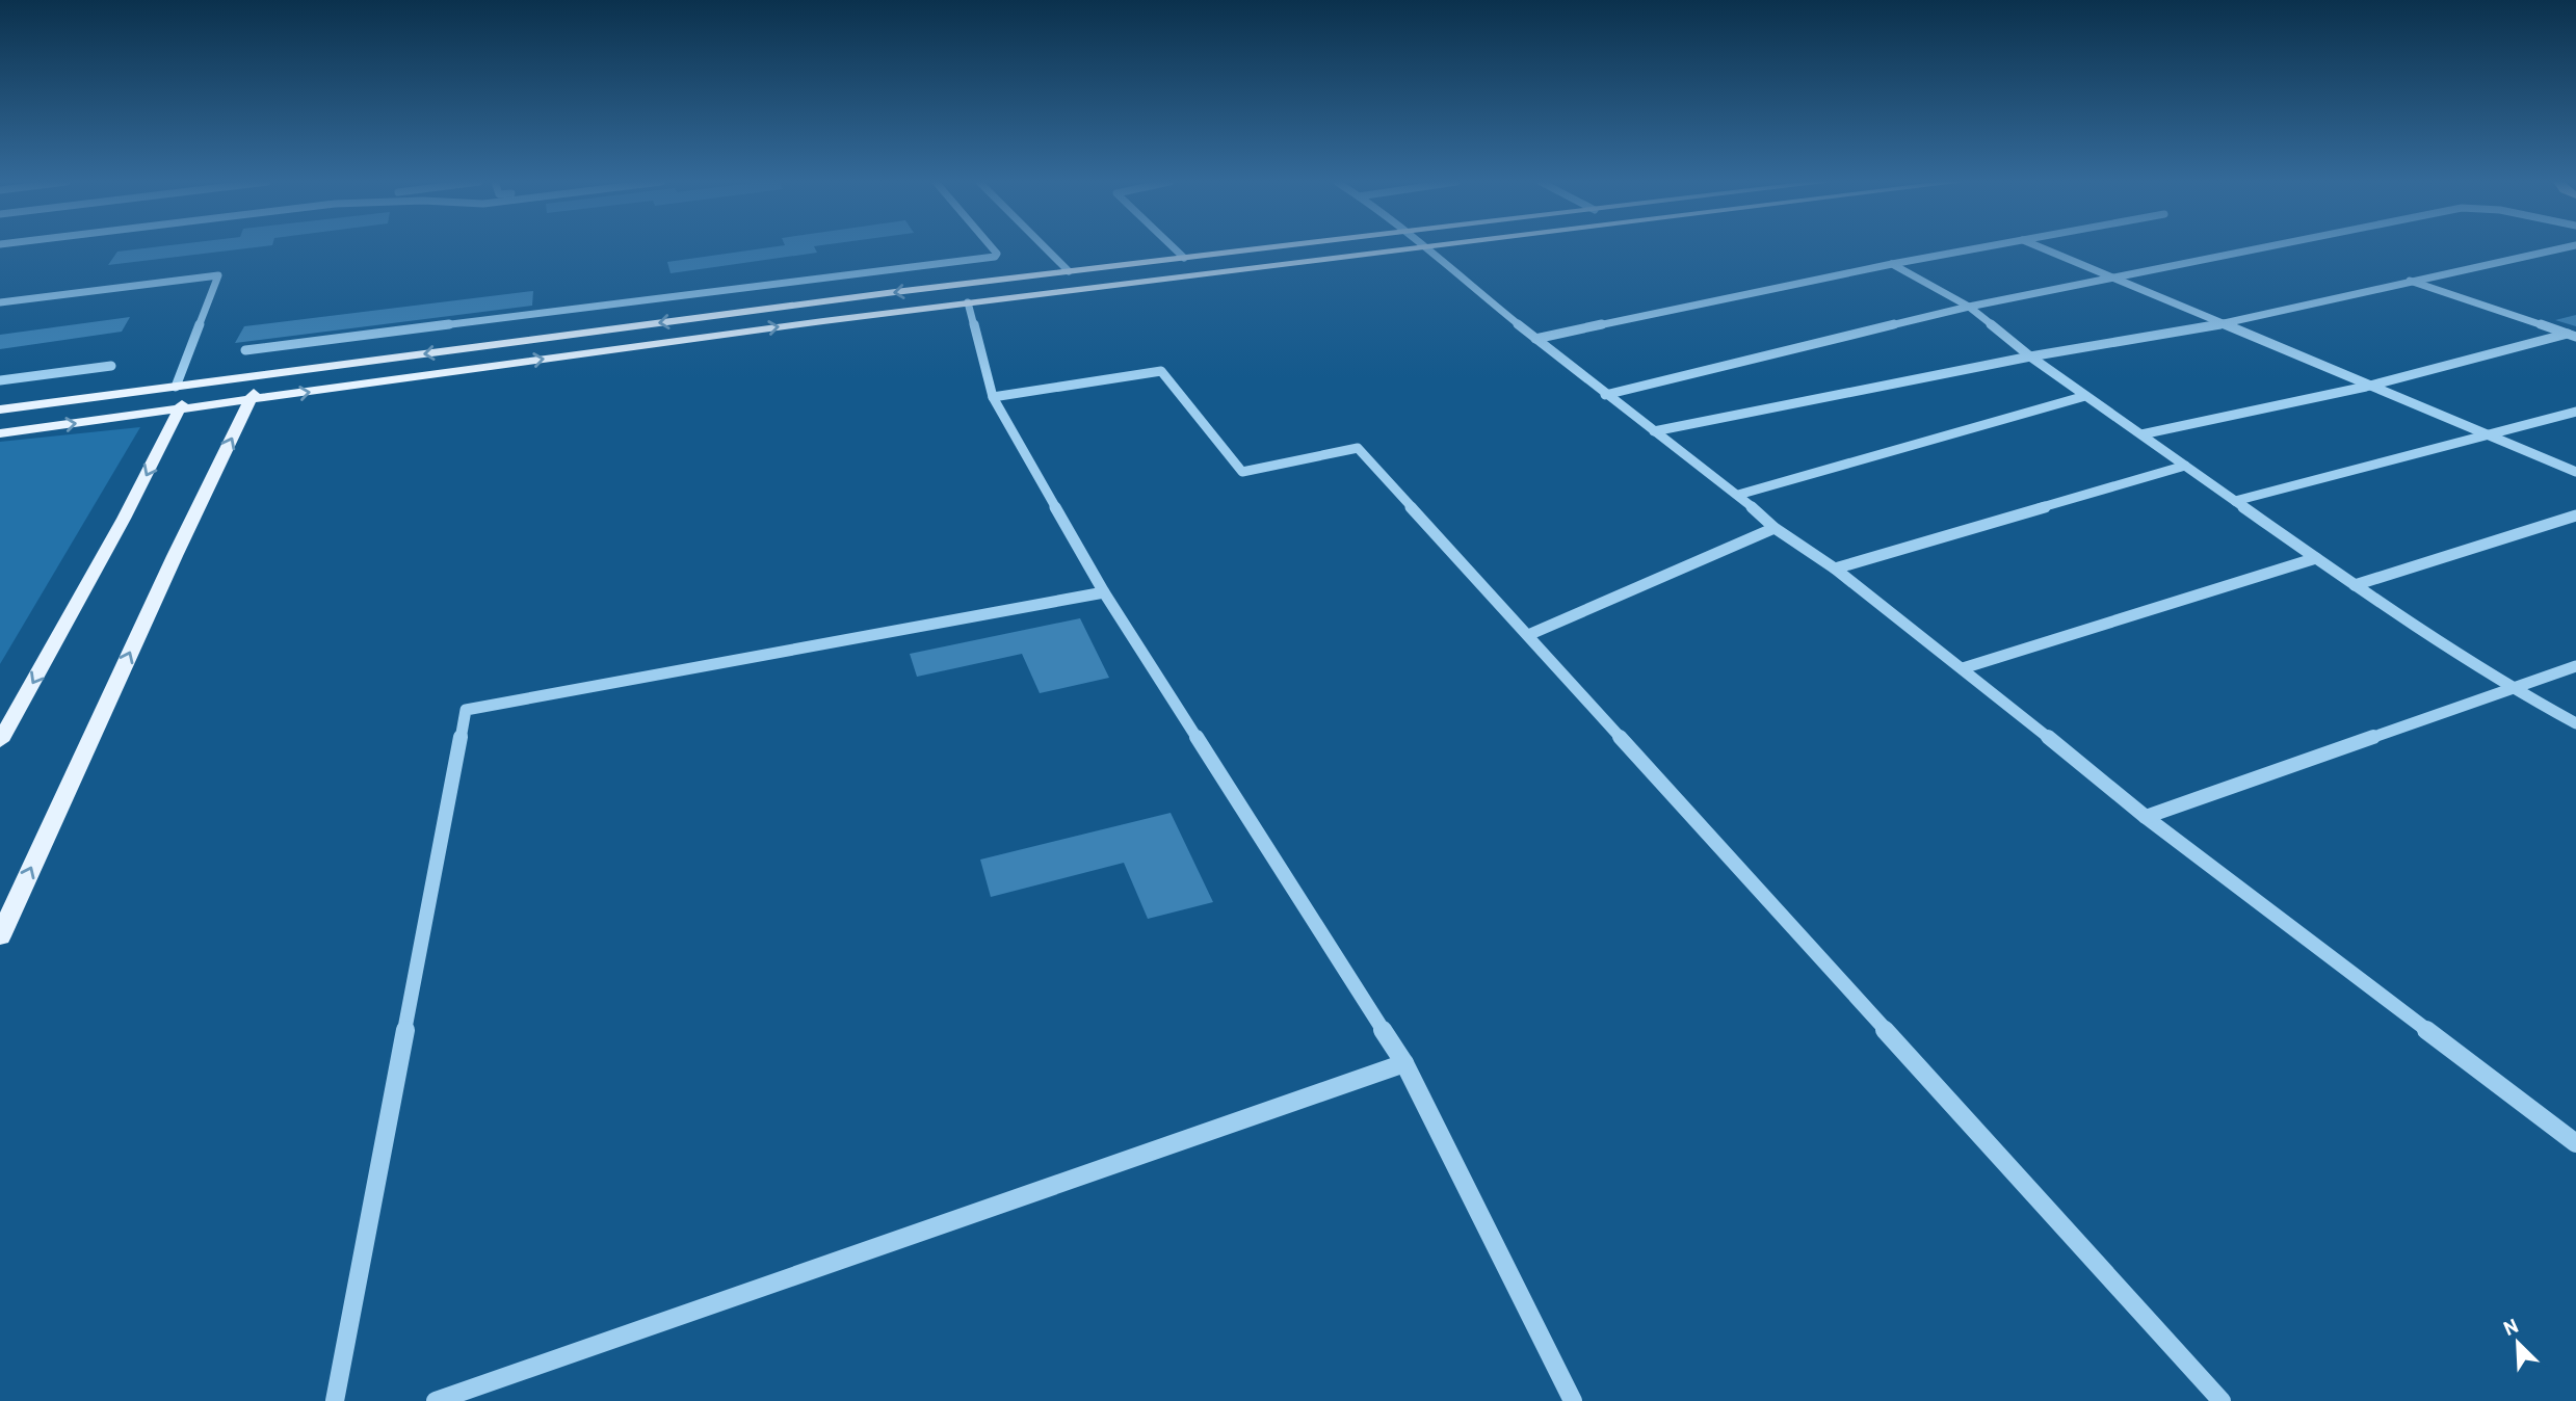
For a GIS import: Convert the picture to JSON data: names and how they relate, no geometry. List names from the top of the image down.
{
  "north": "top left"
}
